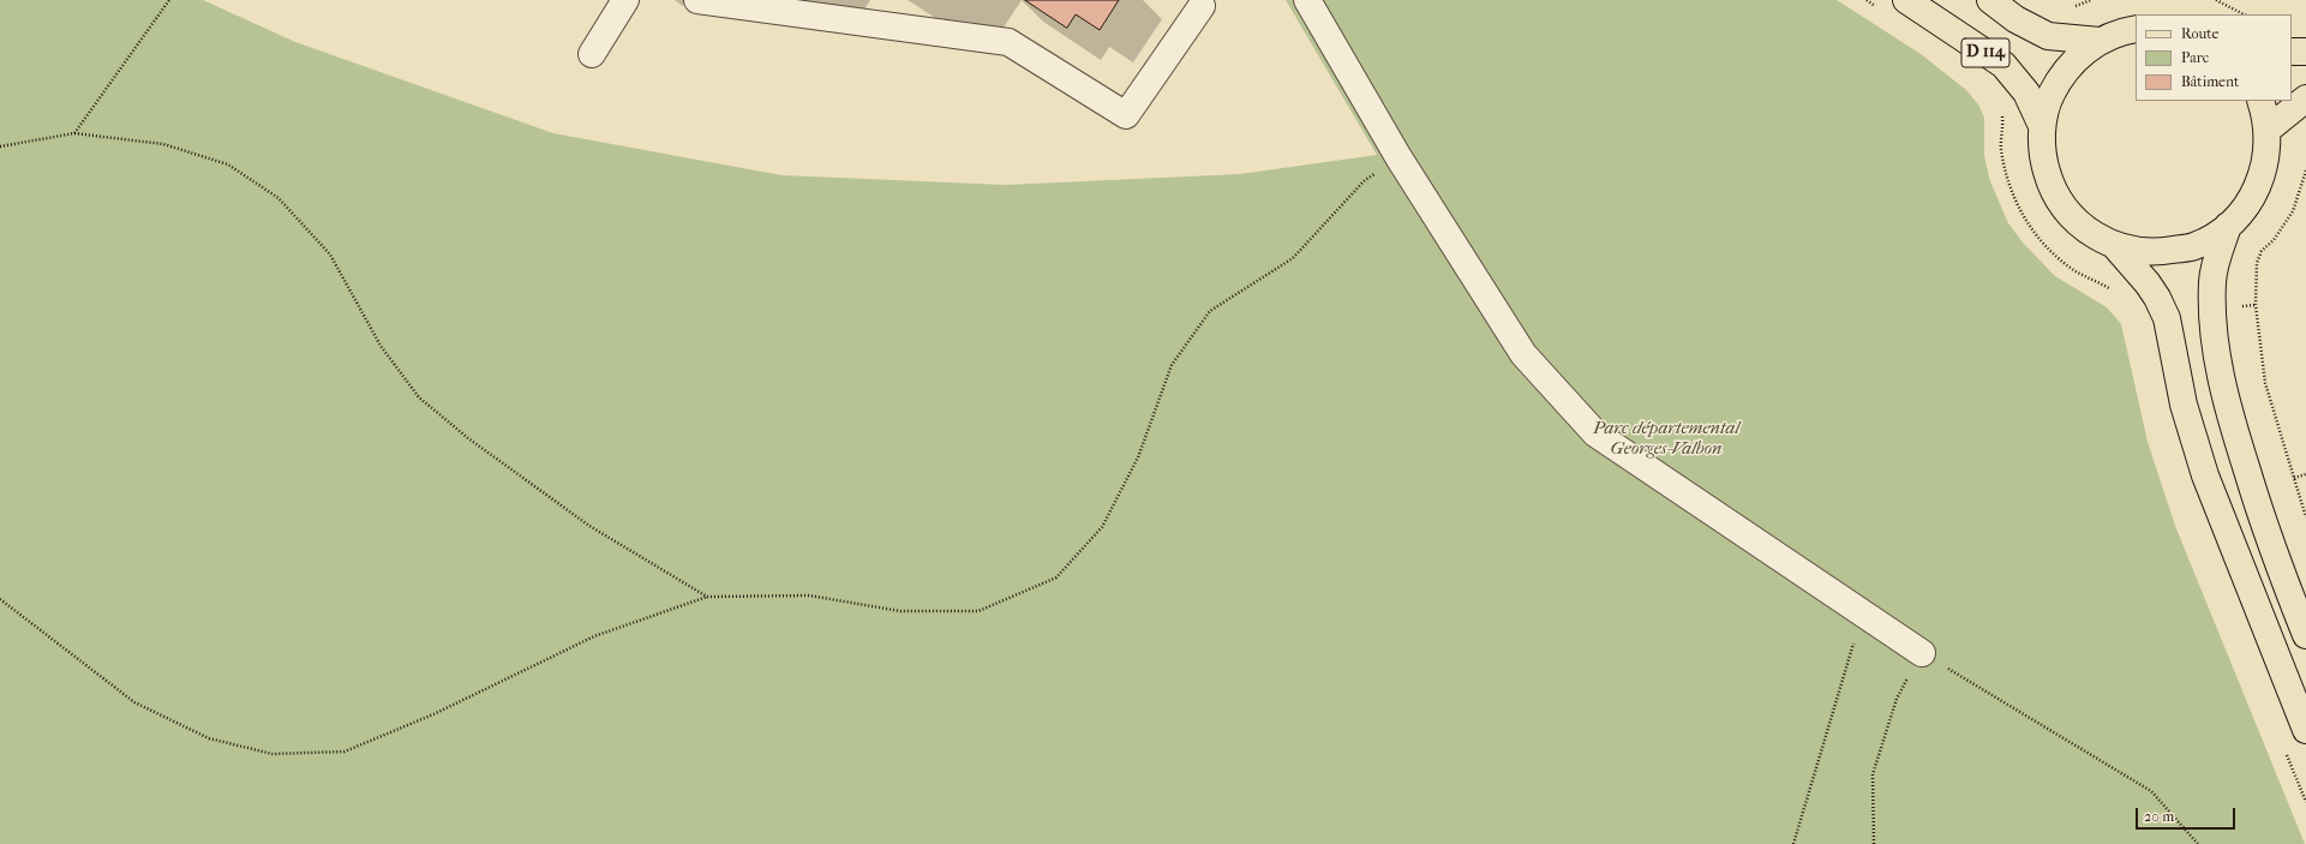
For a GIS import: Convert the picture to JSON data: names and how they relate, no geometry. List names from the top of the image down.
{
  "streets": {
    "main road": ["D 114"]
  },
  "parks": ["Parc départemental Georges-Valbon"],
  "legend": ["Route", "Parc", "Bâtiment"],
  "scale_bar": "20 m"
}
